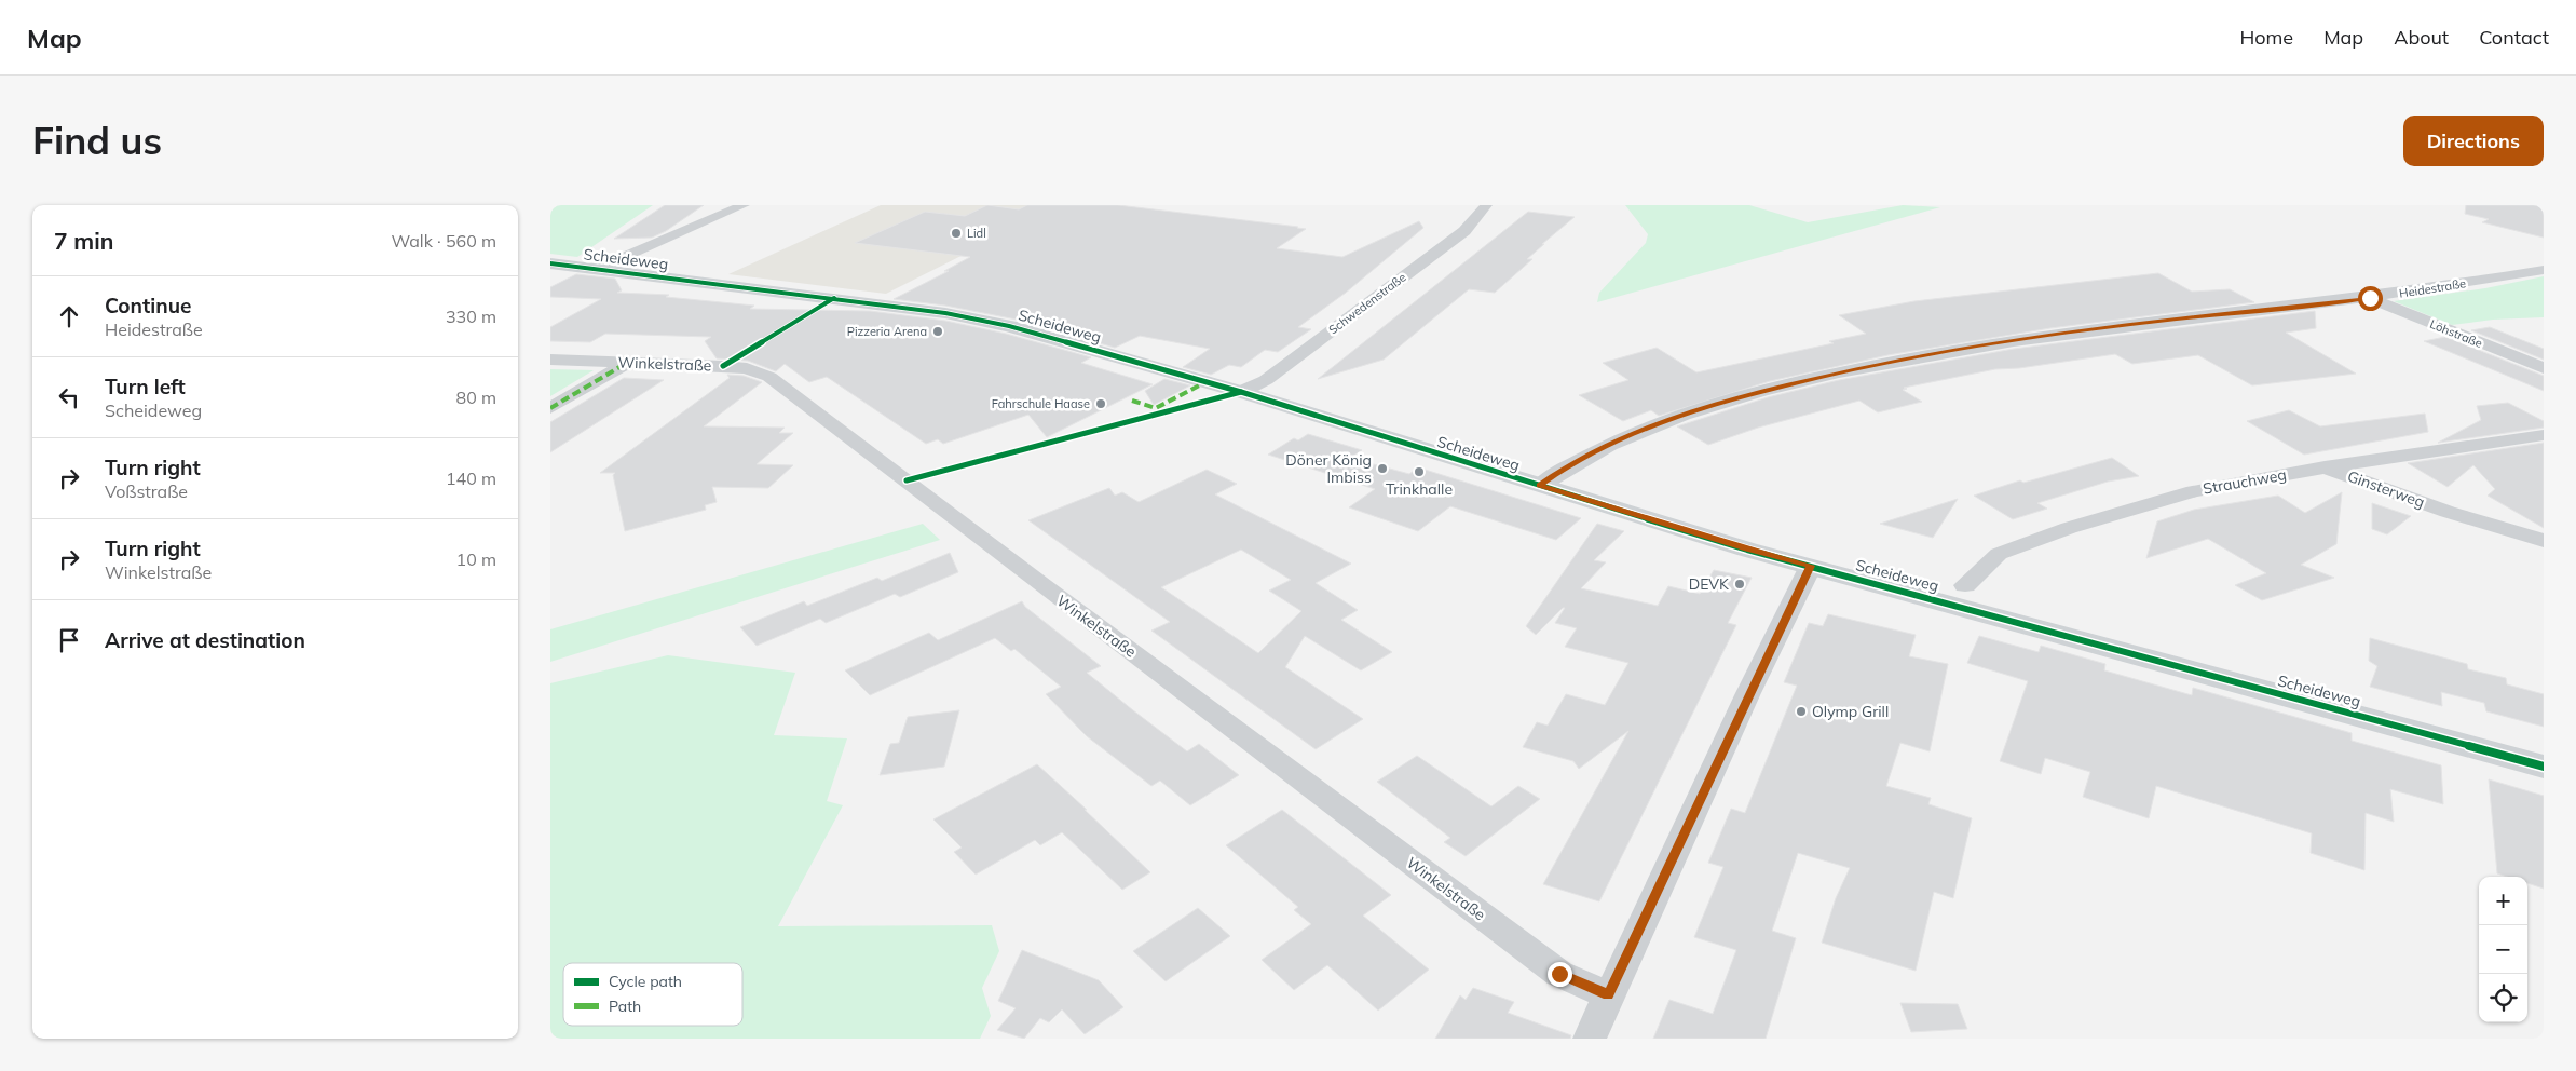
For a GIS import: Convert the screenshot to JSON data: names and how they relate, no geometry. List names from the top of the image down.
{
  "streets": {
    "street": [
      "Scheideweg",
      "Heidestraße",
      "Schwedenstraße",
      "Löhstraße",
      "Winkelstraße",
      "Strauchweg",
      "Ginsterweg"
    ]
  },
  "crossings": [
    ["Scheideweg", "Heidestraße"],
    ["Scheideweg", "Schwedenstraße"],
    ["Heidestraße", "Löhstraße"],
    ["Strauchweg", "Ginsterweg"]
  ],
  "places": [
    "Lidl",
    "Pizzeria Arena",
    "Fahrschule Haase",
    "Döner König Imbiss",
    "Trinkhalle",
    "DEVK",
    "Olymp Grill"
  ],
  "legend": ["Cycle path", "Path"],
  "page": {
    "header": "Map",
    "nav": [
      "Home",
      "Map",
      "About",
      "Contact"
    ],
    "buttons": "Directions",
    "title": "Find us",
    "heading": ["7 min", "Walk · 560 m"],
    "list": [
      ["Continue", "Heidestraße", "330 m"],
      ["Turn left", "Scheideweg", "80 m"],
      ["Turn right", "Voßstraße", "140 m"],
      ["Turn right", "Winkelstraße", "10 m"],
      "Arrive at destination"
    ],
    "map_buttons": ["+", "−"]
  }
}
